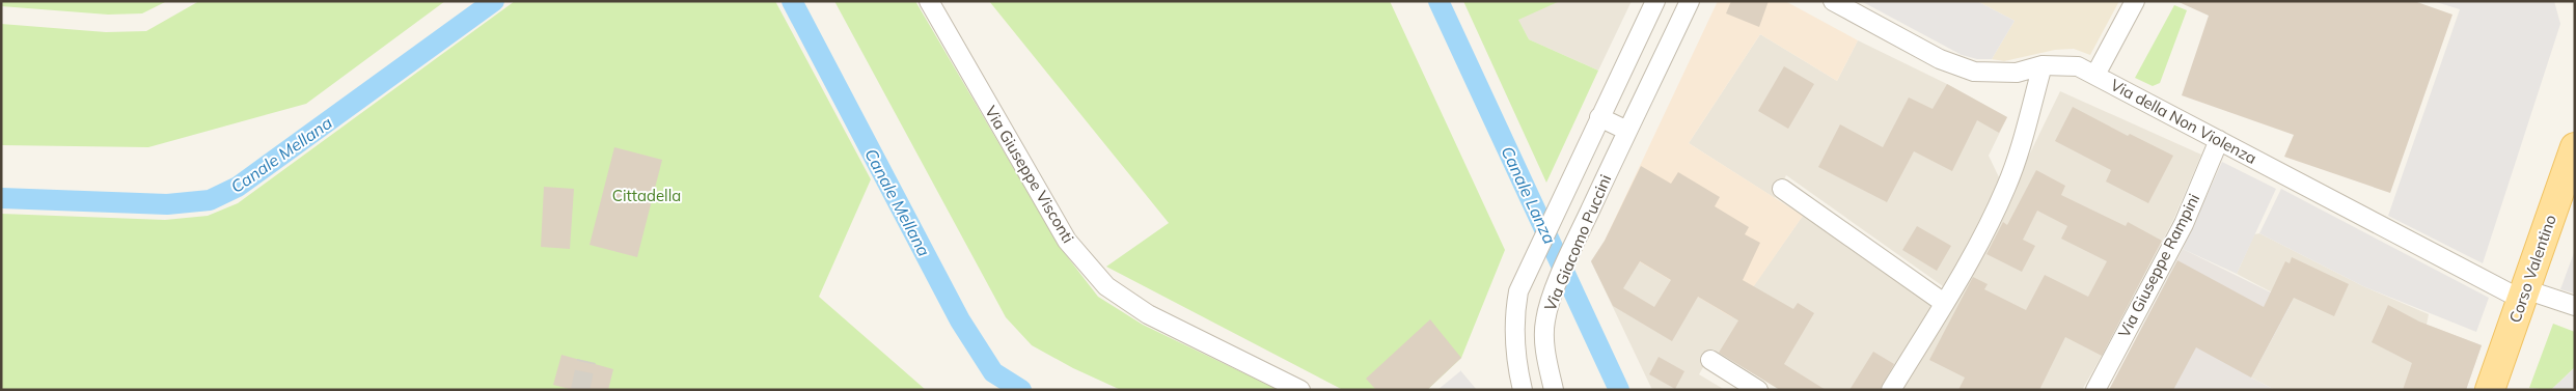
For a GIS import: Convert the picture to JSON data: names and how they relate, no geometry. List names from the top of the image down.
{
  "streets": {
    "main road": ["Corso Valentino"],
    "street": [
      "Via della Non Violenza",
      "Via Giuseppe Visconti",
      "Via Giacomo Puccini",
      "Via Giuseppe Rampini"
    ]
  },
  "crossings": [
    ["Via della Non Violenza", "Via Giuseppe Rampini"],
    ["Via della Non Violenza", "Corso Valentino"]
  ],
  "water": ["Canale Mellana", "Canale Lanza"],
  "parks": ["Cittadella"]
}
